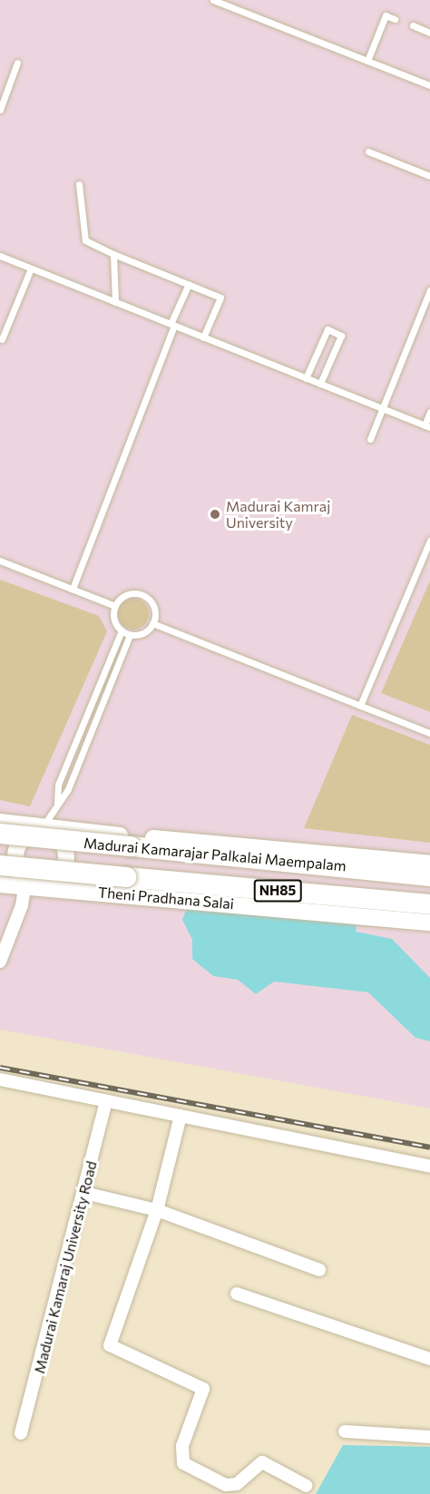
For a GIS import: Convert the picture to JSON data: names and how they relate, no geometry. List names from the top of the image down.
{
  "streets": {
    "highway": ["Madurai Kamarajar Palkalai Maempalam", "NH85"],
    "street": ["Theni Pradhana Salai", "Madurai Kamaraj University Road"]
  },
  "crossings": [
    ["Madurai Kamarajar Palkalai Maempalam", "NH85"],
    ["Madurai Kamarajar Palkalai Maempalam", "Theni Pradhana Salai"],
    ["NH85", "Theni Pradhana Salai"]
  ],
  "places": ["Madurai Kamraj University"]
}
